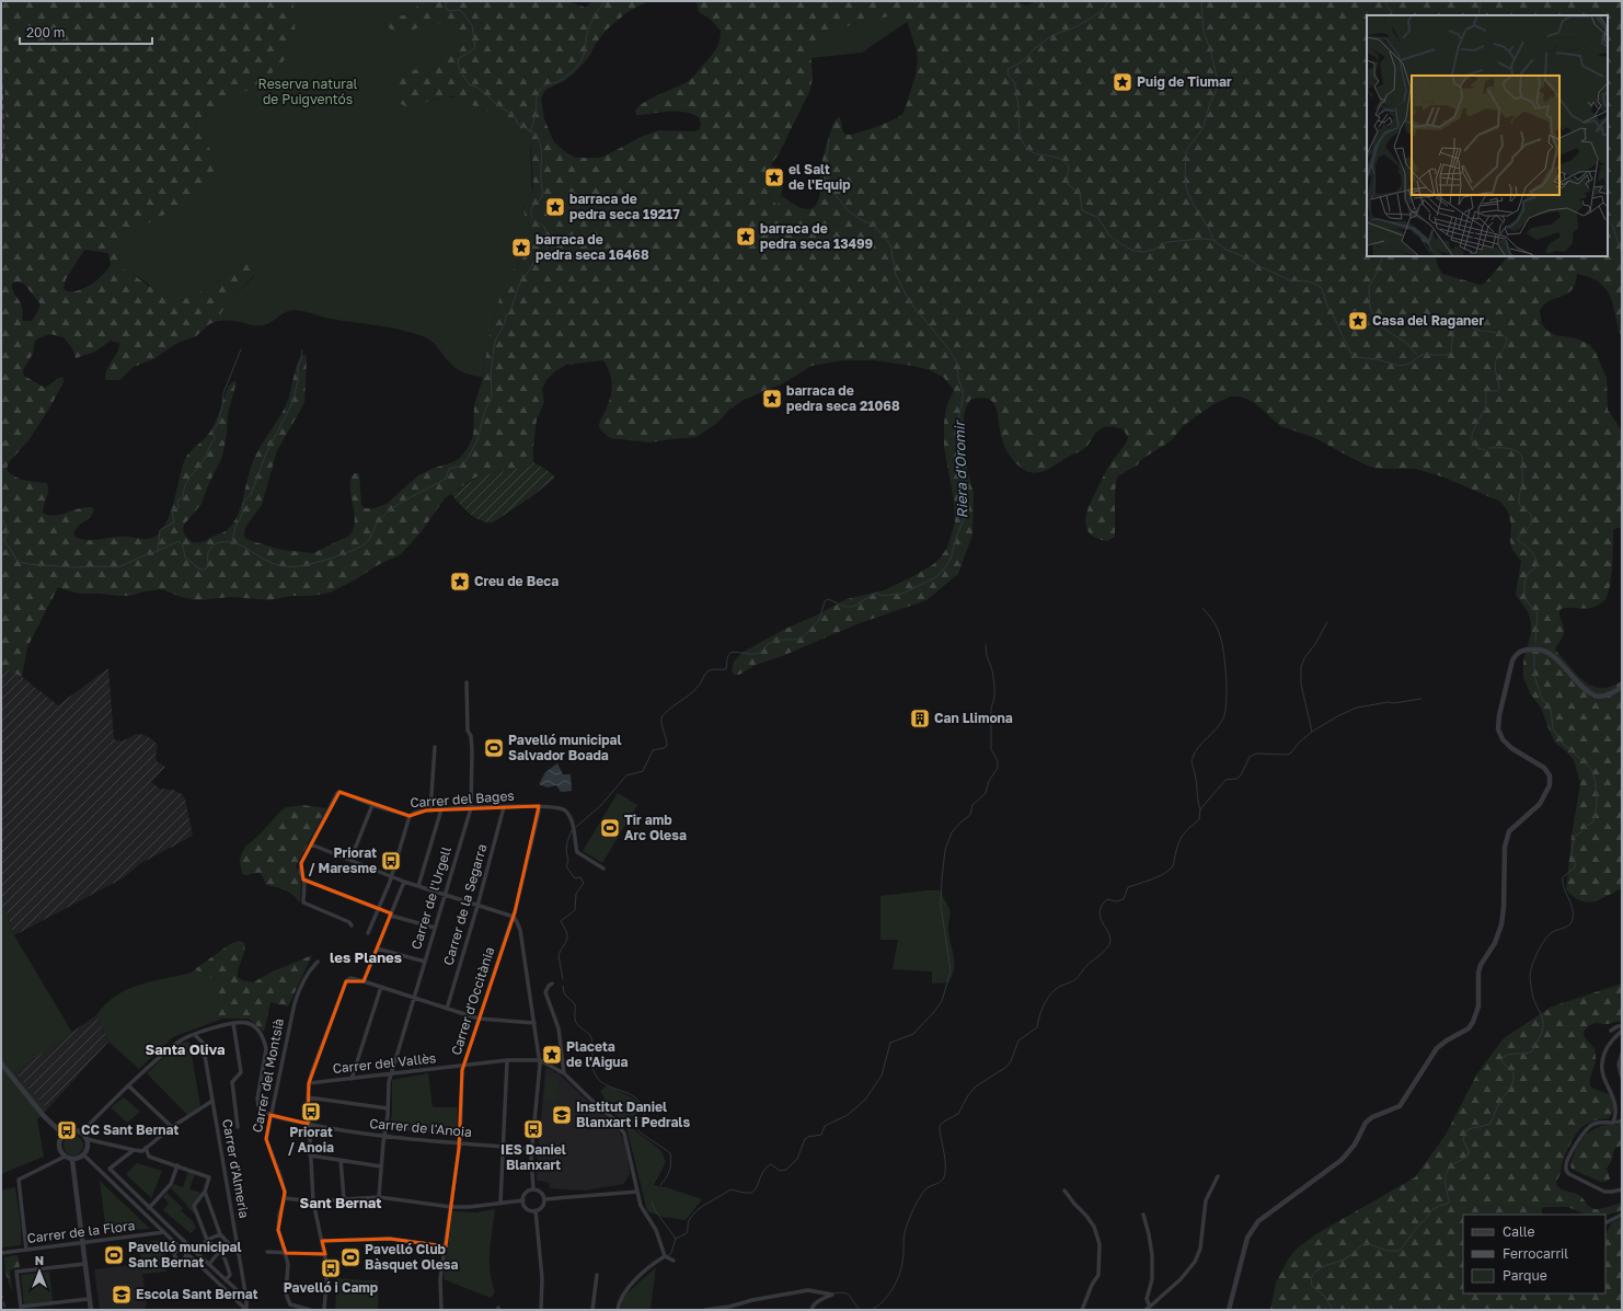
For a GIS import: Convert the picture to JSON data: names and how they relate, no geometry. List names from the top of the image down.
{
  "streets": {
    "street": [
      "Carrer del Bages",
      "Carrer de l'Urgell",
      "Carrer de la Segarra",
      "Carrer d'Occitània",
      "Carrer del Vallès",
      "Carrer del Montsià",
      "Carrer de l'Anoia",
      "Carrer d'Almeria",
      "Carrer de la Flora"
    ]
  },
  "crossings": [
    ["Carrer del Bages", "Carrer de l'Urgell"],
    ["Carrer del Bages", "Carrer de la Segarra"],
    ["Carrer del Bages", "Carrer d'Occitània"],
    ["Carrer de l'Urgell", "Carrer del Vallès"],
    ["Carrer de l'Urgell", "Carrer de l'Anoia"],
    ["Carrer d'Occitània", "Carrer del Vallès"],
    ["Carrer d'Occitània", "Carrer de l'Anoia"],
    ["Carrer del Montsià", "Carrer de l'Anoia"]
  ],
  "districts": ["les Planes", "Santa Oliva", "Sant Bernat"],
  "water": ["Riera d'Oromir"],
  "parks": ["Reserva natural de Puigventós"],
  "places": {
    "place": [
      "Puig de Tiumar",
      "el Salt de l'Equip",
      "barraca de pedra seca 19217",
      "barraca de pedra seca 13499",
      "barraca de pedra seca 16468",
      "Casa del Raganer",
      "barraca de pedra seca 21068",
      "Creu de Beca",
      "Placeta de l'Aigua"
    ],
    "building": ["Can Llimona"],
    "sports": [
      "Pavelló municipal Salvador Boada",
      "Tir amb Arc Olesa",
      "Pavelló municipal Sant Bernat",
      "Pavelló Club Bàsquet Olesa"
    ],
    "bus stop": [
      "Priorat / Maresme",
      "Priorat / Anoia",
      "IES Daniel Blanxart",
      "CC Sant Bernat",
      "Pavelló i Camp"
    ],
    "school or university": ["Institut Daniel Blanxart i Pedrals", "Escola Sant Bernat"]
  },
  "legend": ["Calle", "Ferrocarril", "Parque"],
  "scale_bar": "200 m",
  "north": "top"
}
